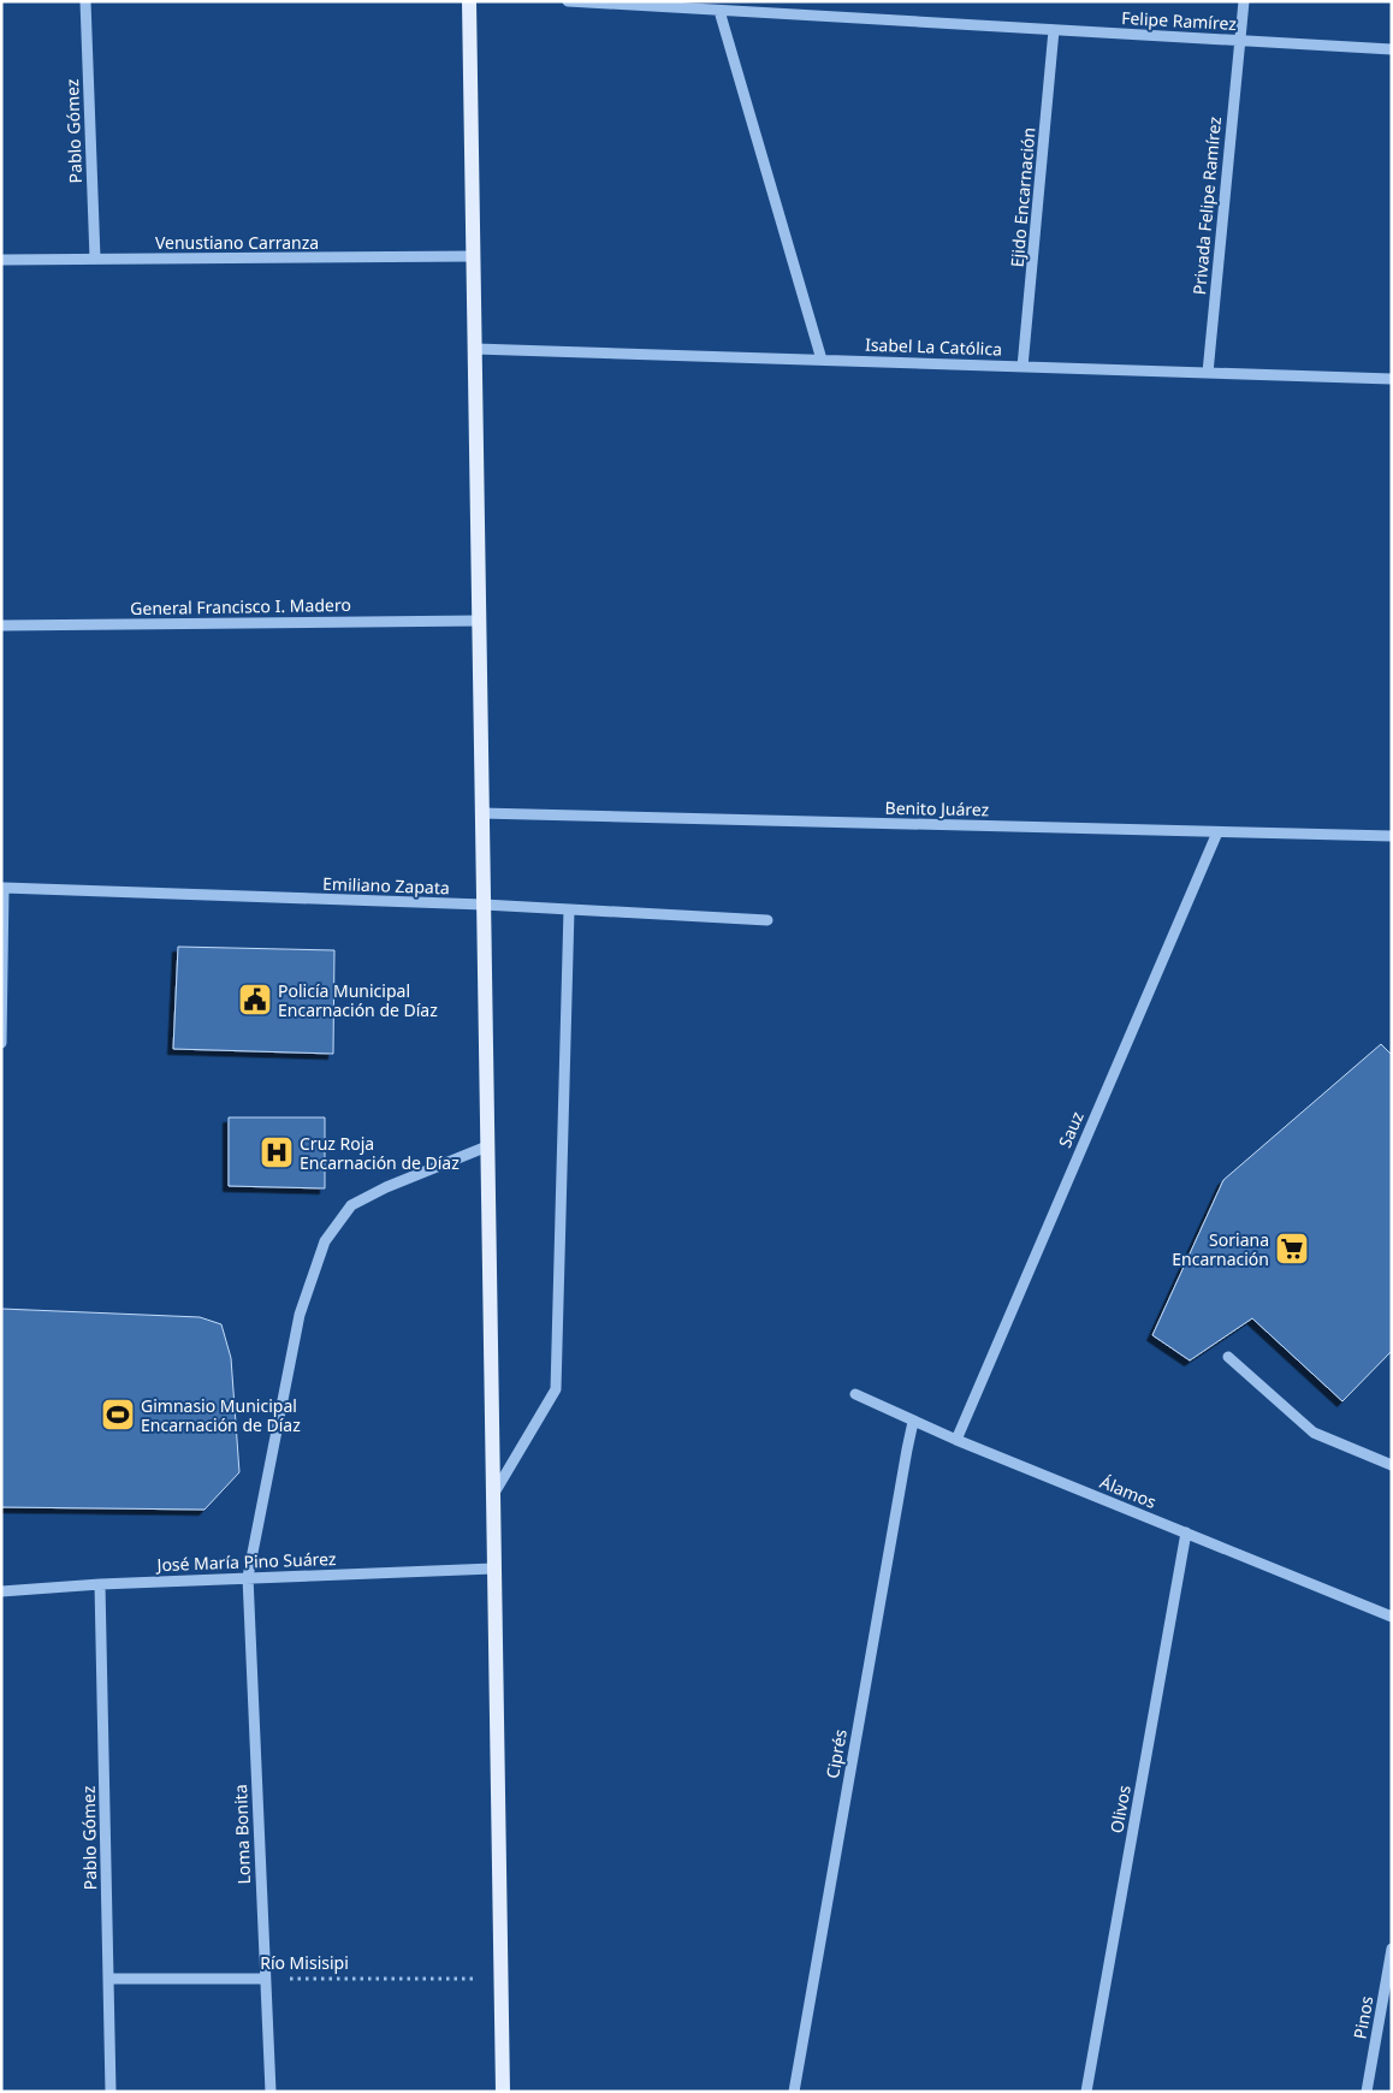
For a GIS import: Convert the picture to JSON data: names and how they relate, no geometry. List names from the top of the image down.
{
  "streets": {
    "street": [
      "Felipe Ramírez",
      "Pablo Gómez",
      "Ejido Encarnación",
      "Privada Felipe Ramírez",
      "Venustiano Carranza",
      "Isabel La Católica",
      "General Francisco I. Madero",
      "Benito Juárez",
      "Emiliano Zapata",
      "Sauz",
      "Álamos",
      "José María Pino Suárez",
      "Ciprés",
      "Olivos",
      "Loma Bonita",
      "Río Misisipi",
      "Pinos"
    ]
  },
  "crossings": [
    ["Felipe Ramírez", "Ejido Encarnación"],
    ["Felipe Ramírez", "Privada Felipe Ramírez"],
    ["Pablo Gómez", "Venustiano Carranza"],
    ["Pablo Gómez", "José María Pino Suárez"],
    ["Pablo Gómez", "Río Misisipi"],
    ["Ejido Encarnación", "Isabel La Católica"],
    ["Privada Felipe Ramírez", "Isabel La Católica"],
    ["Benito Juárez", "Sauz"],
    ["Sauz", "Álamos"],
    ["Álamos", "Ciprés"],
    ["Álamos", "Olivos"],
    ["José María Pino Suárez", "Loma Bonita"],
    ["Loma Bonita", "Río Misisipi"]
  ],
  "places": {
    "public building": ["Policía Municipal Encarnación de Díaz"],
    "hospital": ["Cruz Roja Encarnación de Díaz"],
    "supermarket": ["Soriana Encarnación"],
    "sports": ["Gimnasio Municipal Encarnación de Díaz"]
  }
}
